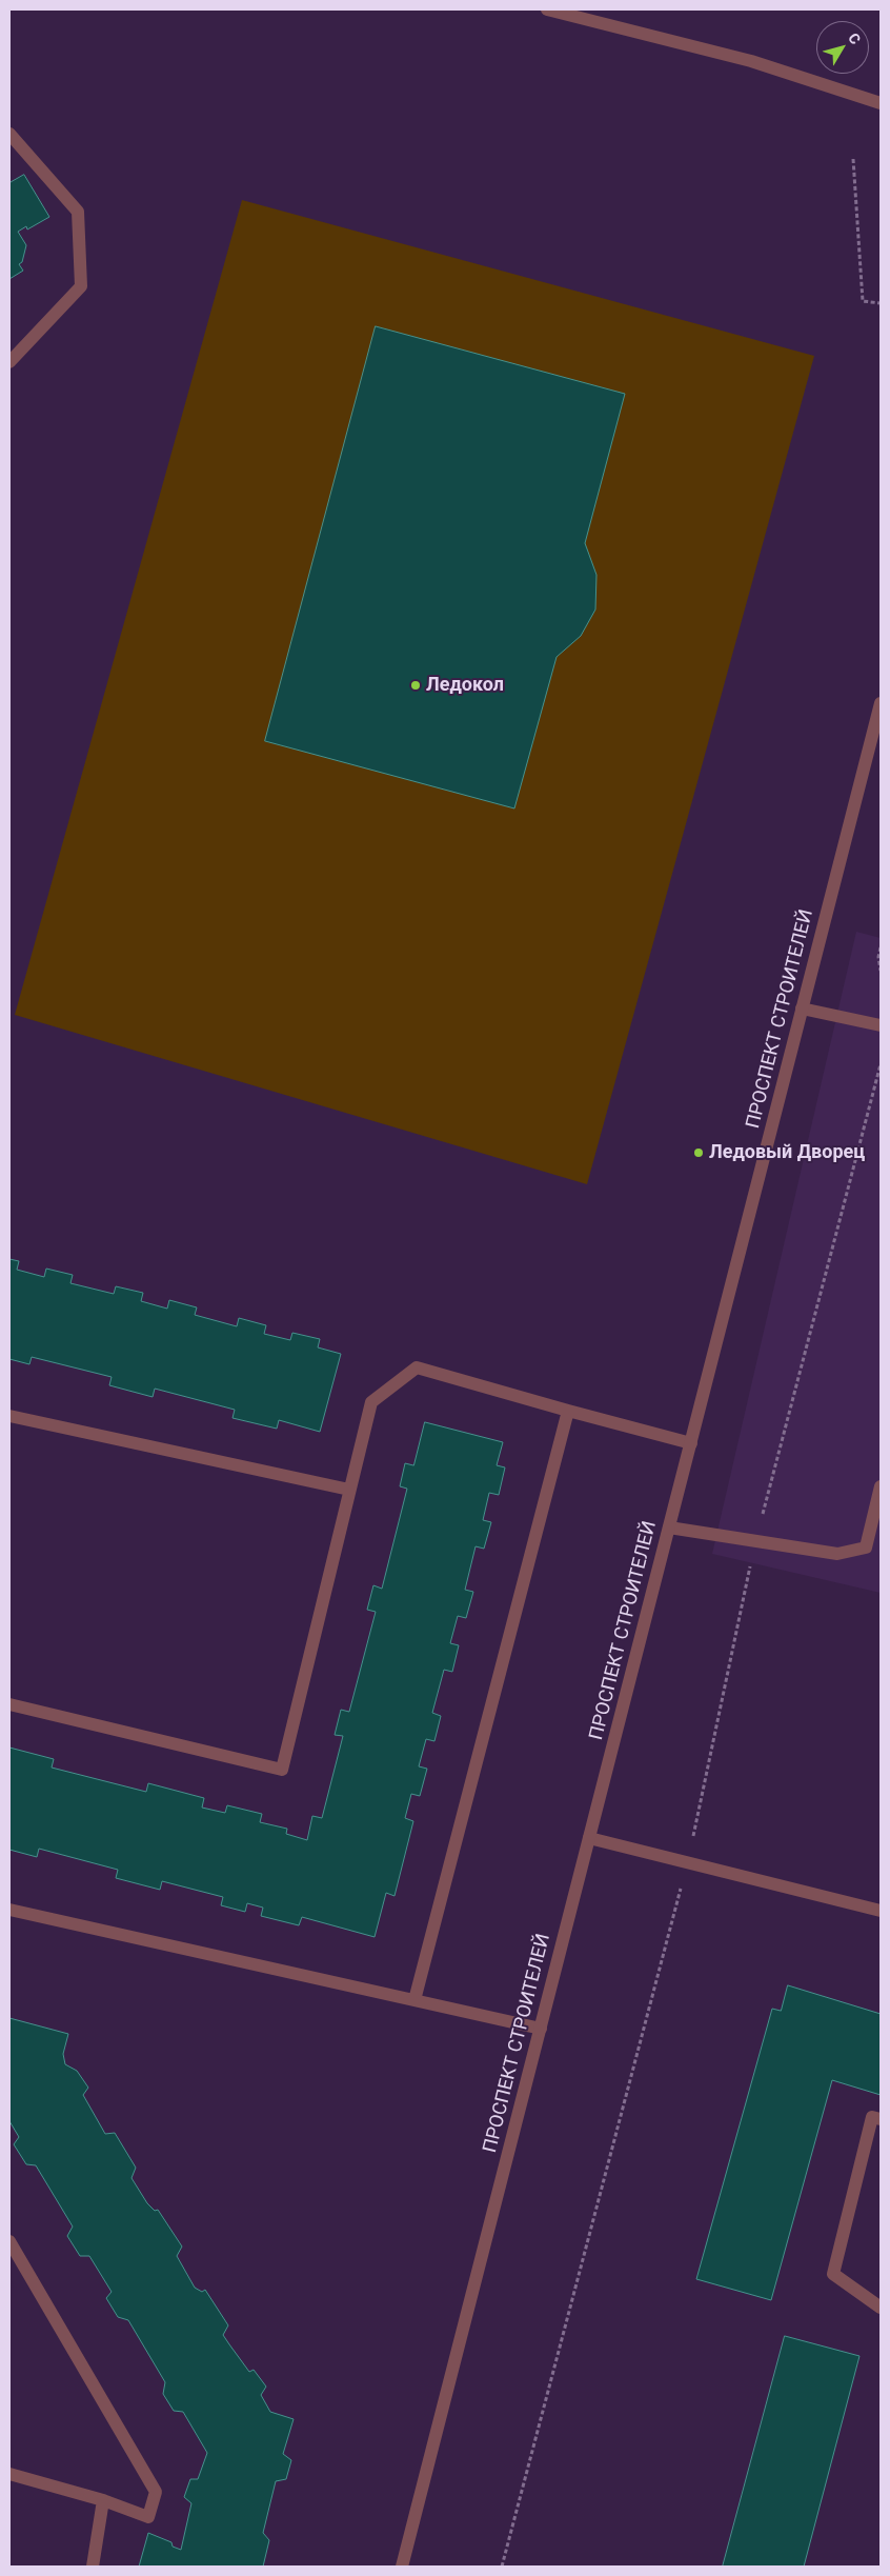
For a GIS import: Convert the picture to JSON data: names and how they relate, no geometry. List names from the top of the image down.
{
  "streets": {
    "street": ["ПРОСПЕКТ СТРОИТЕЛЕЙ"]
  },
  "places": ["Ледокол", "Ледовый Дворец"],
  "north": "top right"
}
